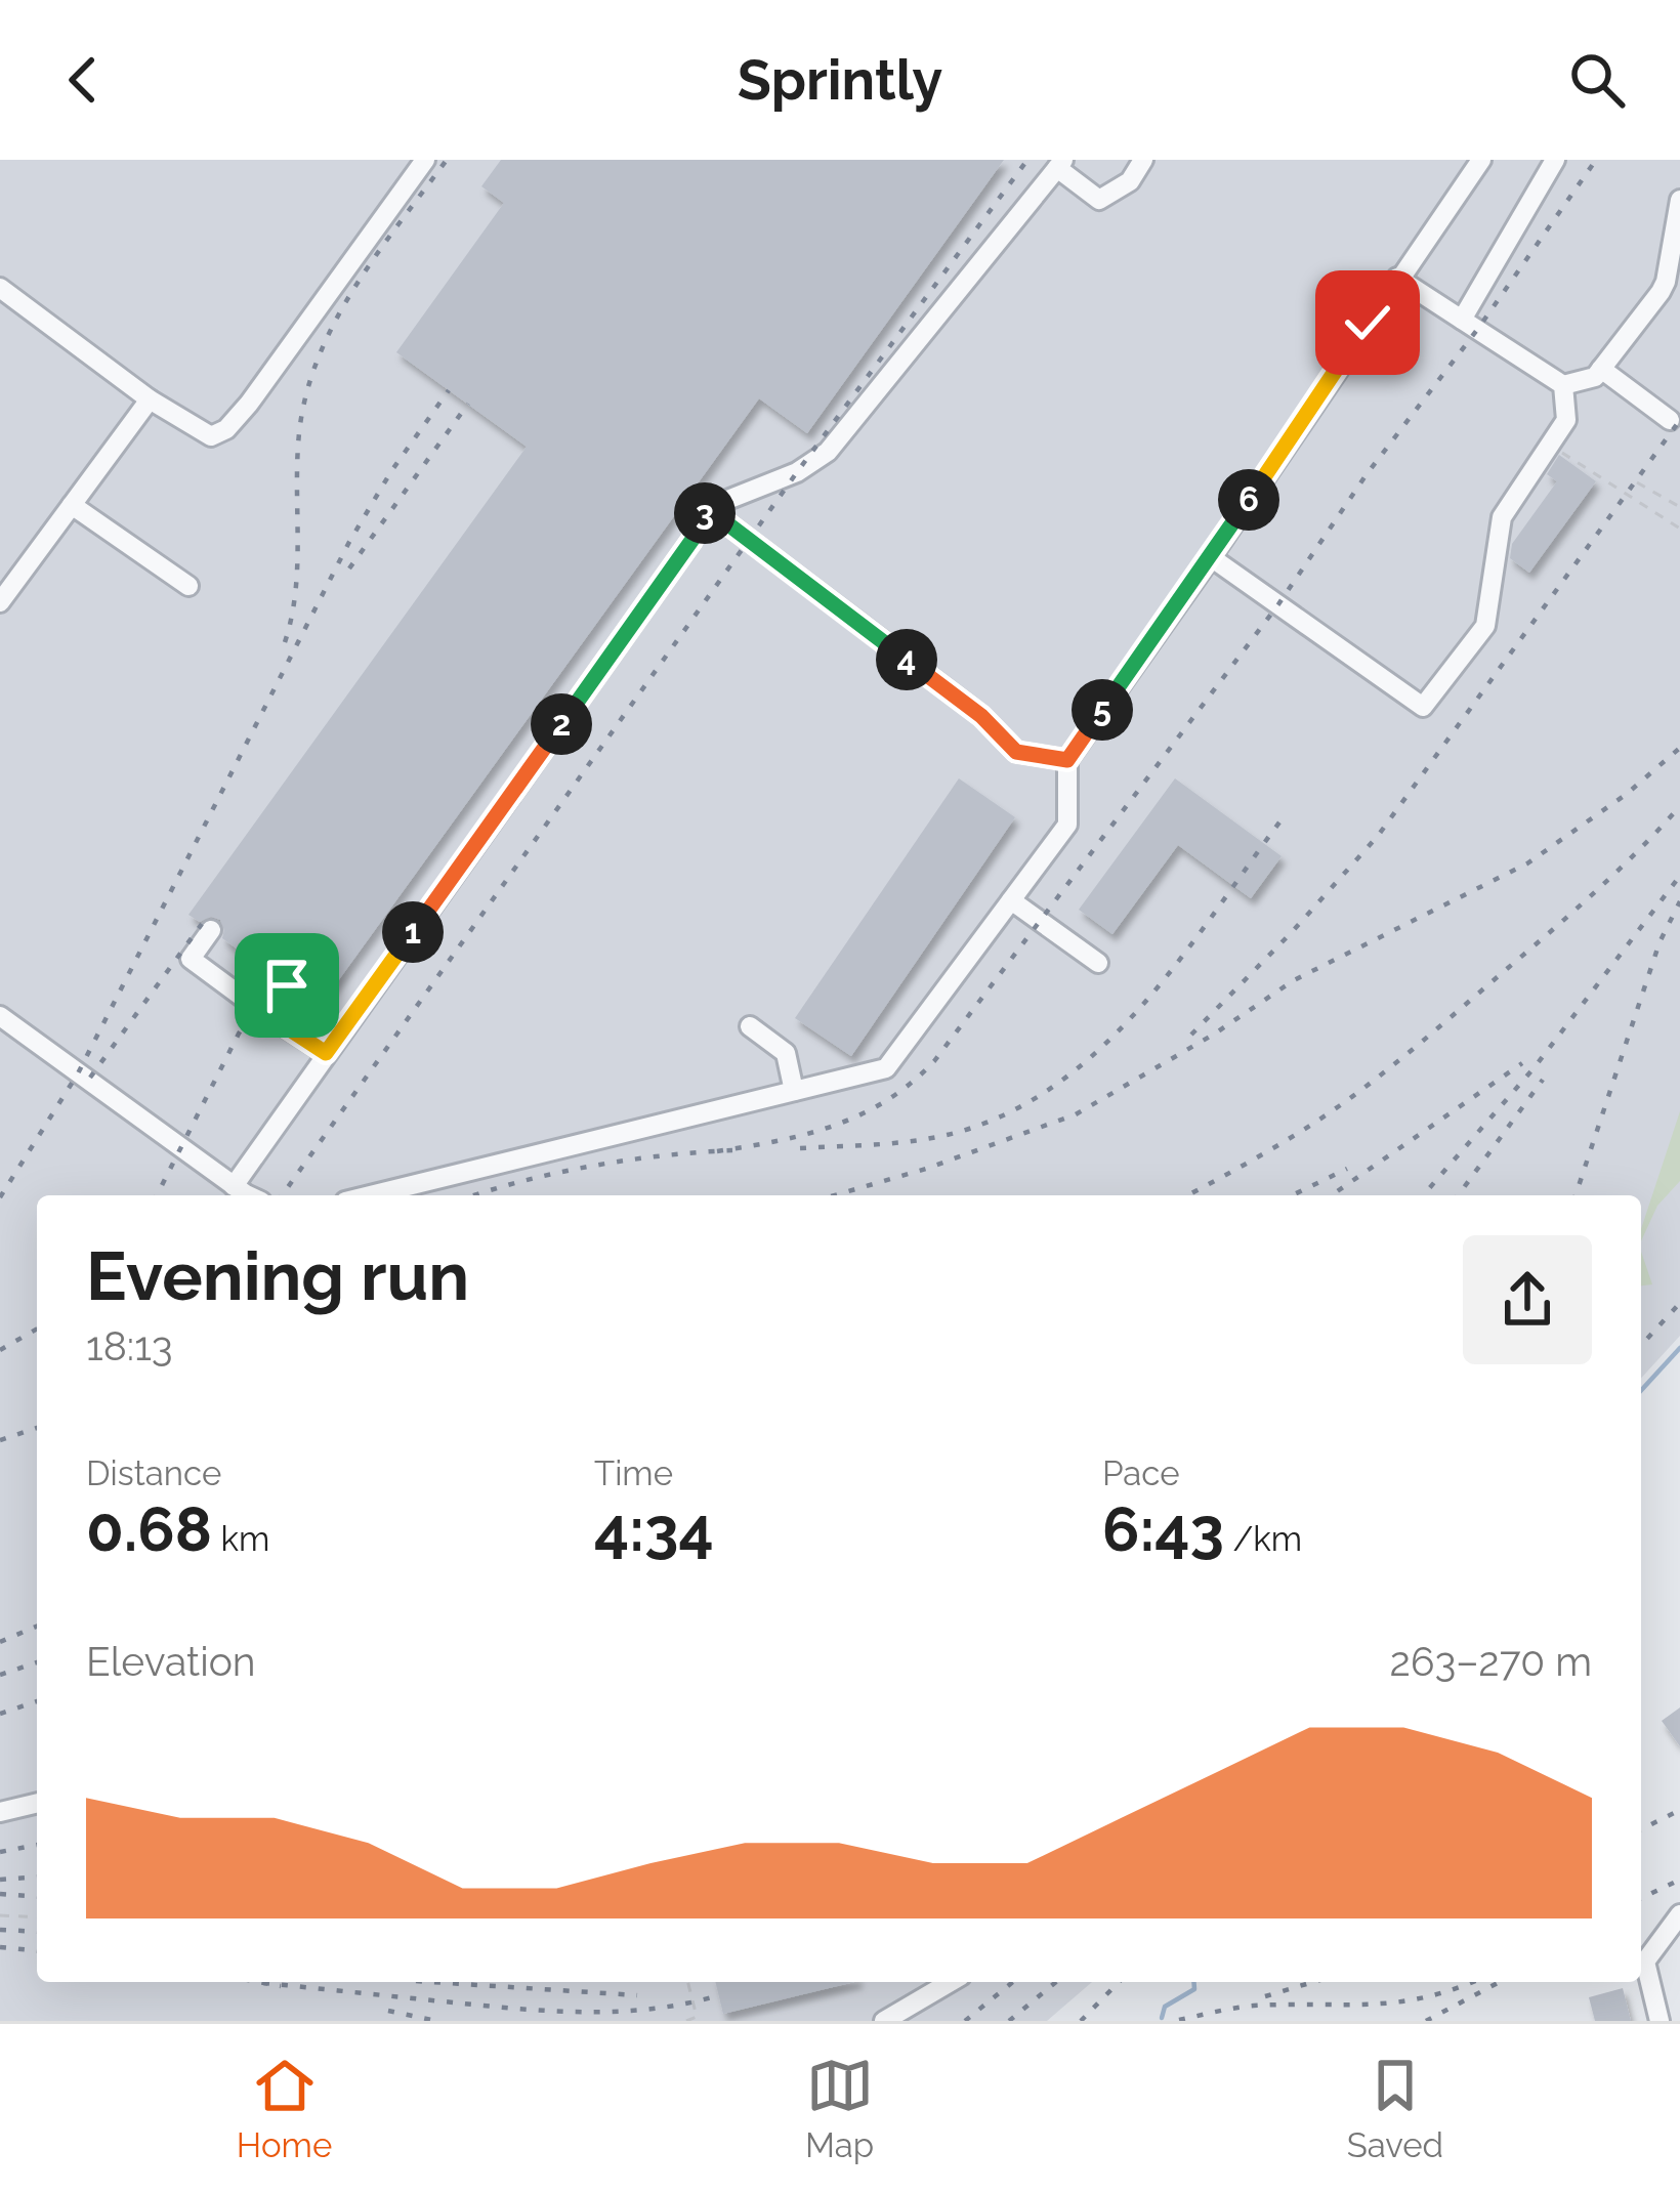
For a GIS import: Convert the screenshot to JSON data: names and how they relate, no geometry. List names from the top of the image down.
{
  "page": {
    "header": "Sprintly",
    "pins": [
      "6",
      "3",
      "4",
      "5",
      "2",
      "1"
    ],
    "heading": ["Evening run", "18:13"],
    "stats": [
      ["Distance", "0.68 km"],
      ["Time", "4:34"],
      ["Pace", "6:43 /km"]
    ],
    "chart": ["Elevation", "263–270 m"],
    "tabs": ["Home", "Map", "Saved"]
  }
}
